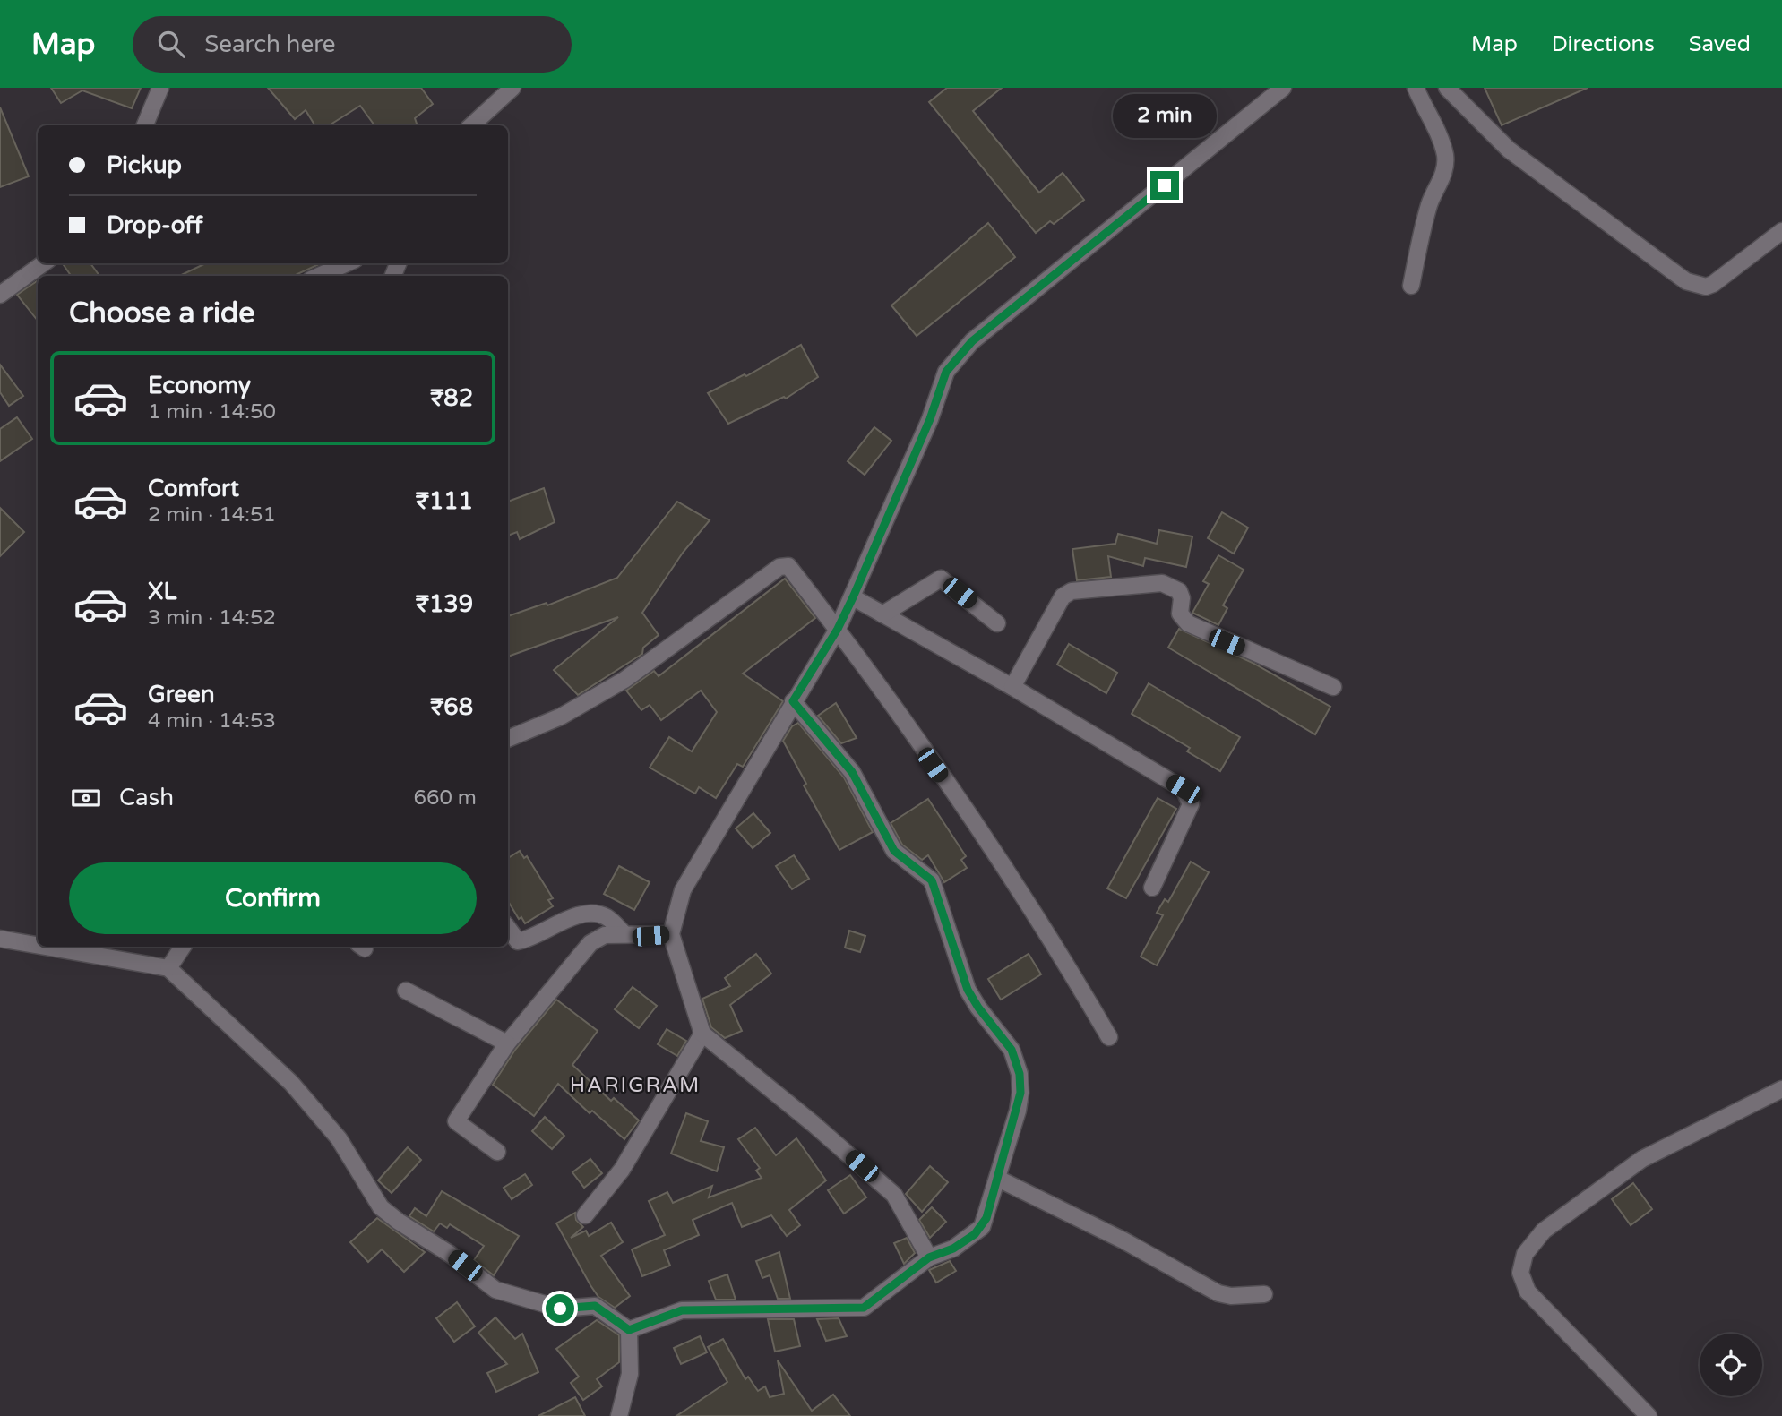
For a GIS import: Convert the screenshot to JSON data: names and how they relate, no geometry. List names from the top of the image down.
{
  "districts": ["HARIGRAM"],
  "page": {
    "header": "Map",
    "search": "Search here",
    "nav": ["Map", "Directions", "Saved"],
    "bubble": "2 min",
    "banner": ["Pickup", "Drop-off"],
    "heading": "Choose a ride",
    "list": [
      {
        "name": "Economy",
        "note": "1 min · 14:50",
        "value": "₹82"
      },
      {
        "name": "Comfort",
        "note": "2 min · 14:51",
        "value": "₹111"
      },
      {
        "name": "XL",
        "note": "3 min · 14:52",
        "value": "₹139"
      },
      {
        "name": "Green",
        "note": "4 min · 14:53",
        "value": "₹68"
      }
    ],
    "pay": ["Cash", "660 m"],
    "buttons": "Confirm"
  }
}
